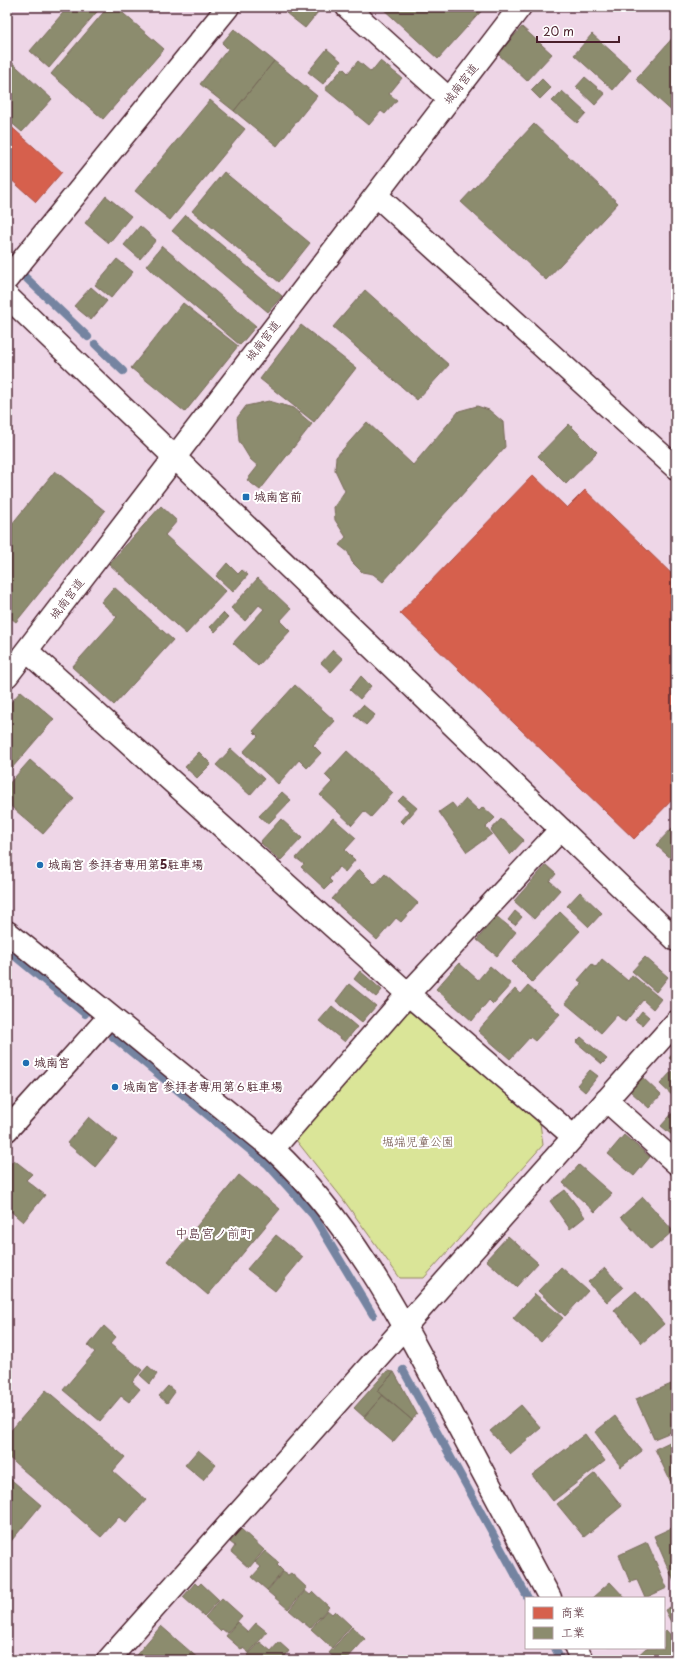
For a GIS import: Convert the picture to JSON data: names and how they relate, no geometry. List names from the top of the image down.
{
  "streets": {
    "street": ["城南宮道"]
  },
  "districts": ["中島宮ノ前町"],
  "parks": ["堀端児童公園"],
  "places": {
    "transit": ["城南宮前"],
    "other": ["城南宮 参拝者専用第5駐車場", "城南宮", "城南宮 参拝者専用第６駐車場"]
  },
  "legend": ["商業", "工業"],
  "scale_bar": "20 m"
}
